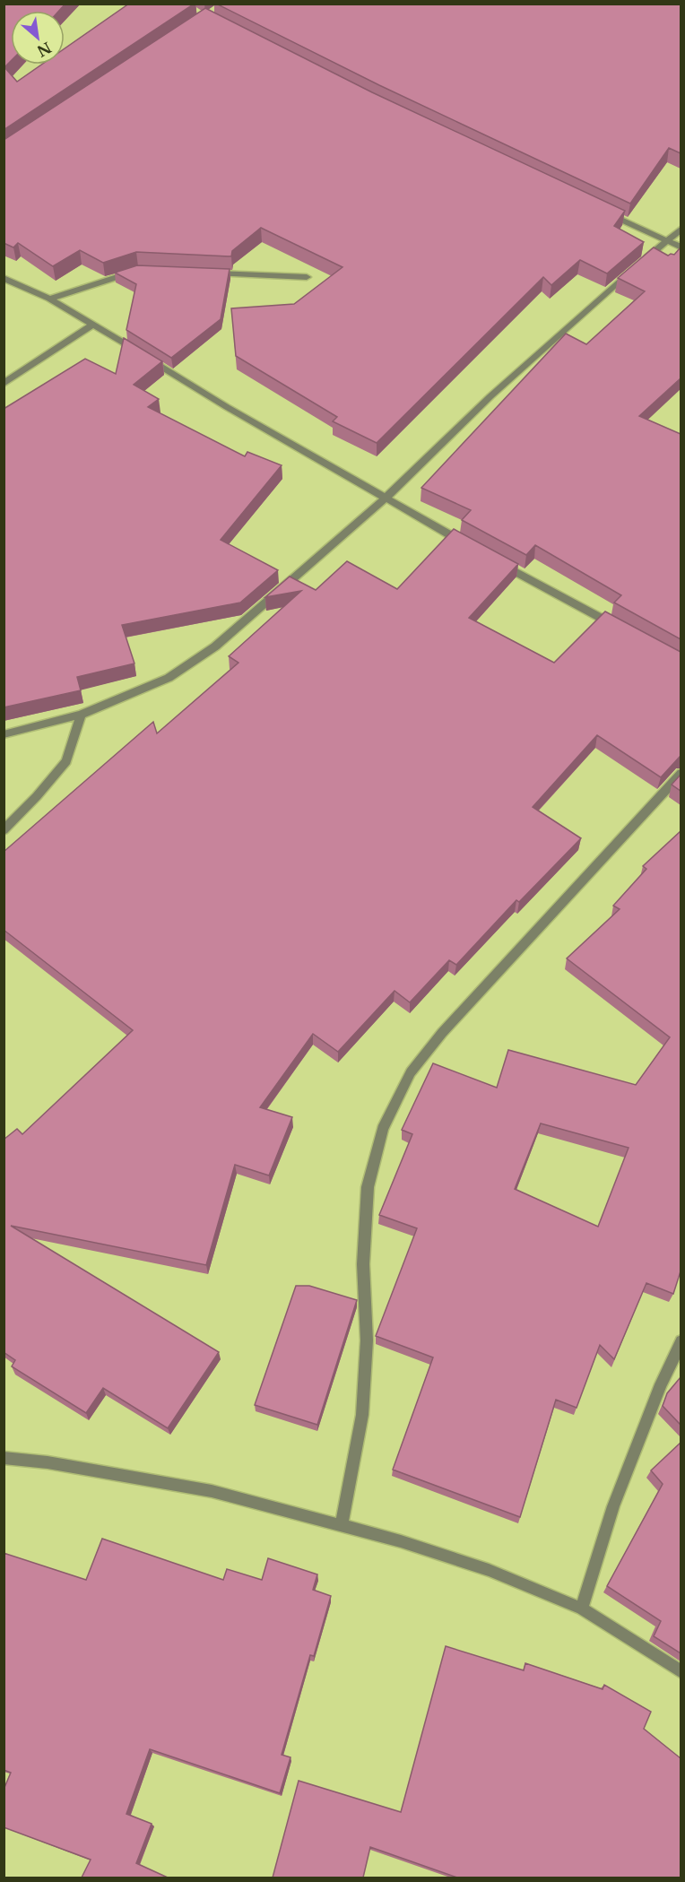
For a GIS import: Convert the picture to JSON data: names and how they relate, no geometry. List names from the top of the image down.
{
  "north": "bottom right"
}
